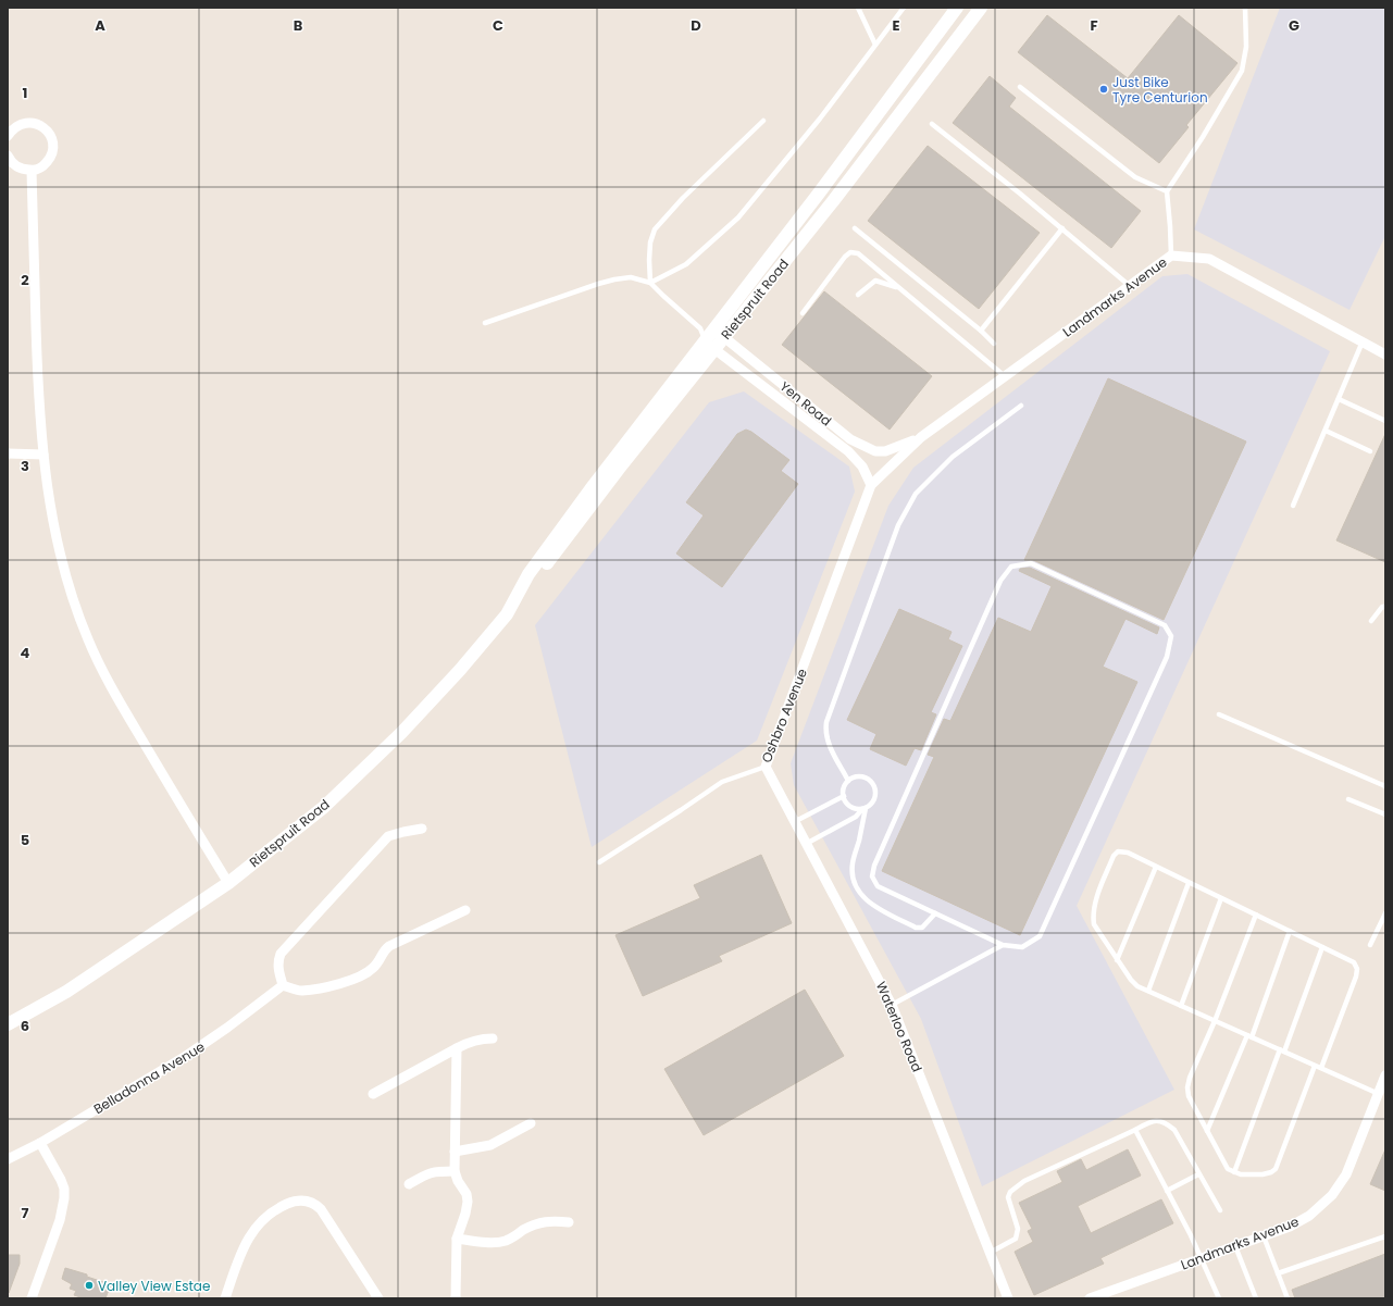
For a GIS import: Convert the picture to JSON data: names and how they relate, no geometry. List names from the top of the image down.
{
  "streets": {
    "street": [
      "Landmarks Avenue",
      "Rietspruit Road",
      "Yen Road",
      "Oshbro Avenue",
      "Waterloo Road",
      "Belladonna Avenue"
    ]
  },
  "crossings": [
    ["Landmarks Avenue", "Yen Road"],
    ["Landmarks Avenue", "Oshbro Avenue"],
    ["Rietspruit Road", "Yen Road"],
    ["Yen Road", "Oshbro Avenue"],
    ["Oshbro Avenue", "Waterloo Road"]
  ],
  "places": ["Just Bike Tyre Centurion", "Valley View Estae"],
  "grid": {
    "columns": [
      "A",
      "B",
      "C",
      "D",
      "E",
      "F",
      "G"
    ],
    "rows": [
      "1",
      "2",
      "3",
      "4",
      "5",
      "6",
      "7"
    ]
  }
}
